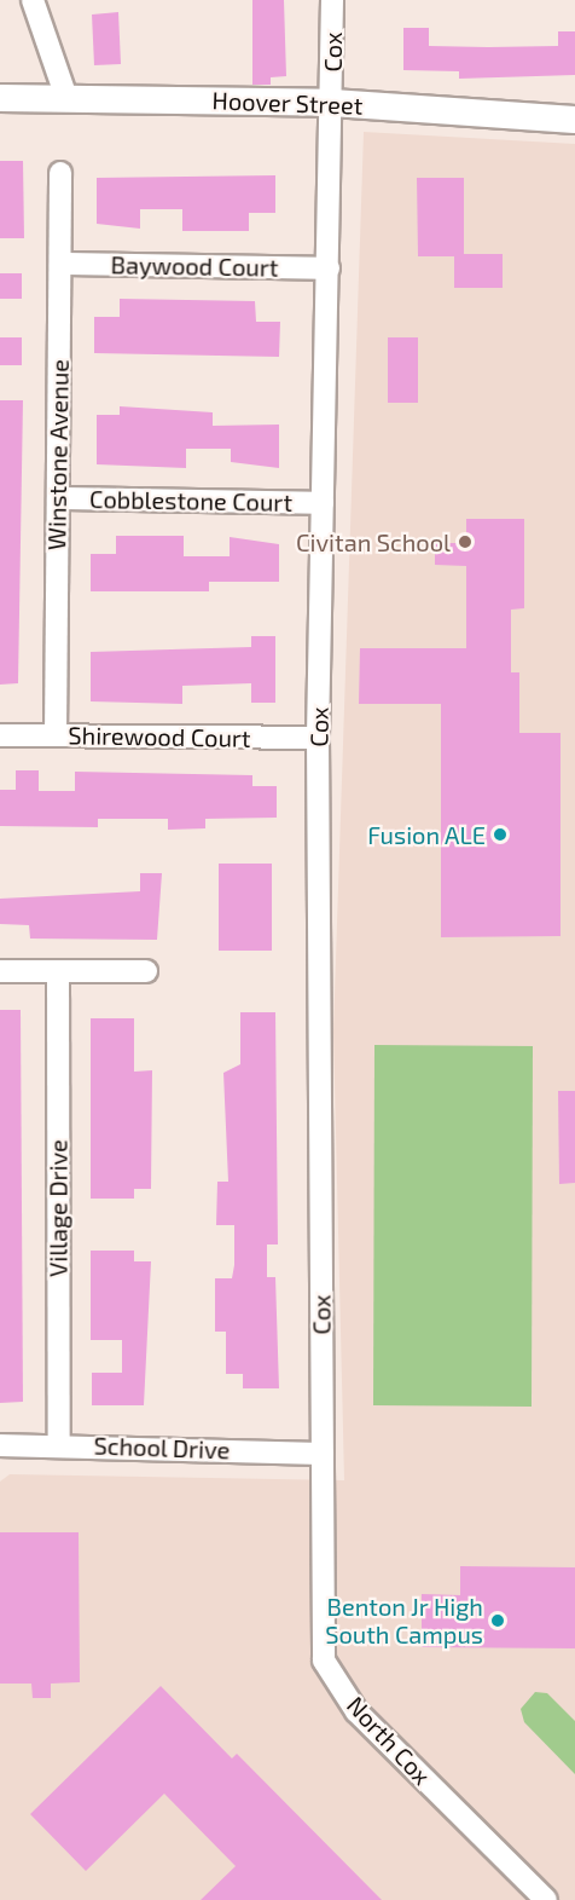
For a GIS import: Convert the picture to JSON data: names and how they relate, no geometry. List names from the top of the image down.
{
  "streets": {
    "street": [
      "Cox",
      "Hoover Street",
      "Baywood Court",
      "Winstone Avenue",
      "Cobblestone Court",
      "Shirewood Court",
      "Village Drive",
      "School Drive",
      "North Cox"
    ]
  },
  "crossings": [
    ["Cox", "Hoover Street"],
    ["Cox", "Baywood Court"],
    ["Cox", "Cobblestone Court"],
    ["Cox", "Shirewood Court"],
    ["Cox", "School Drive"],
    ["Cox", "North Cox"],
    ["Baywood Court", "Winstone Avenue"],
    ["Winstone Avenue", "Cobblestone Court"],
    ["Winstone Avenue", "Shirewood Court"],
    ["Village Drive", "School Drive"],
    ["School Drive", "North Cox"]
  ],
  "places": ["Civitan School", "Fusion ALE", "Benton Jr High South Campus"]
}
